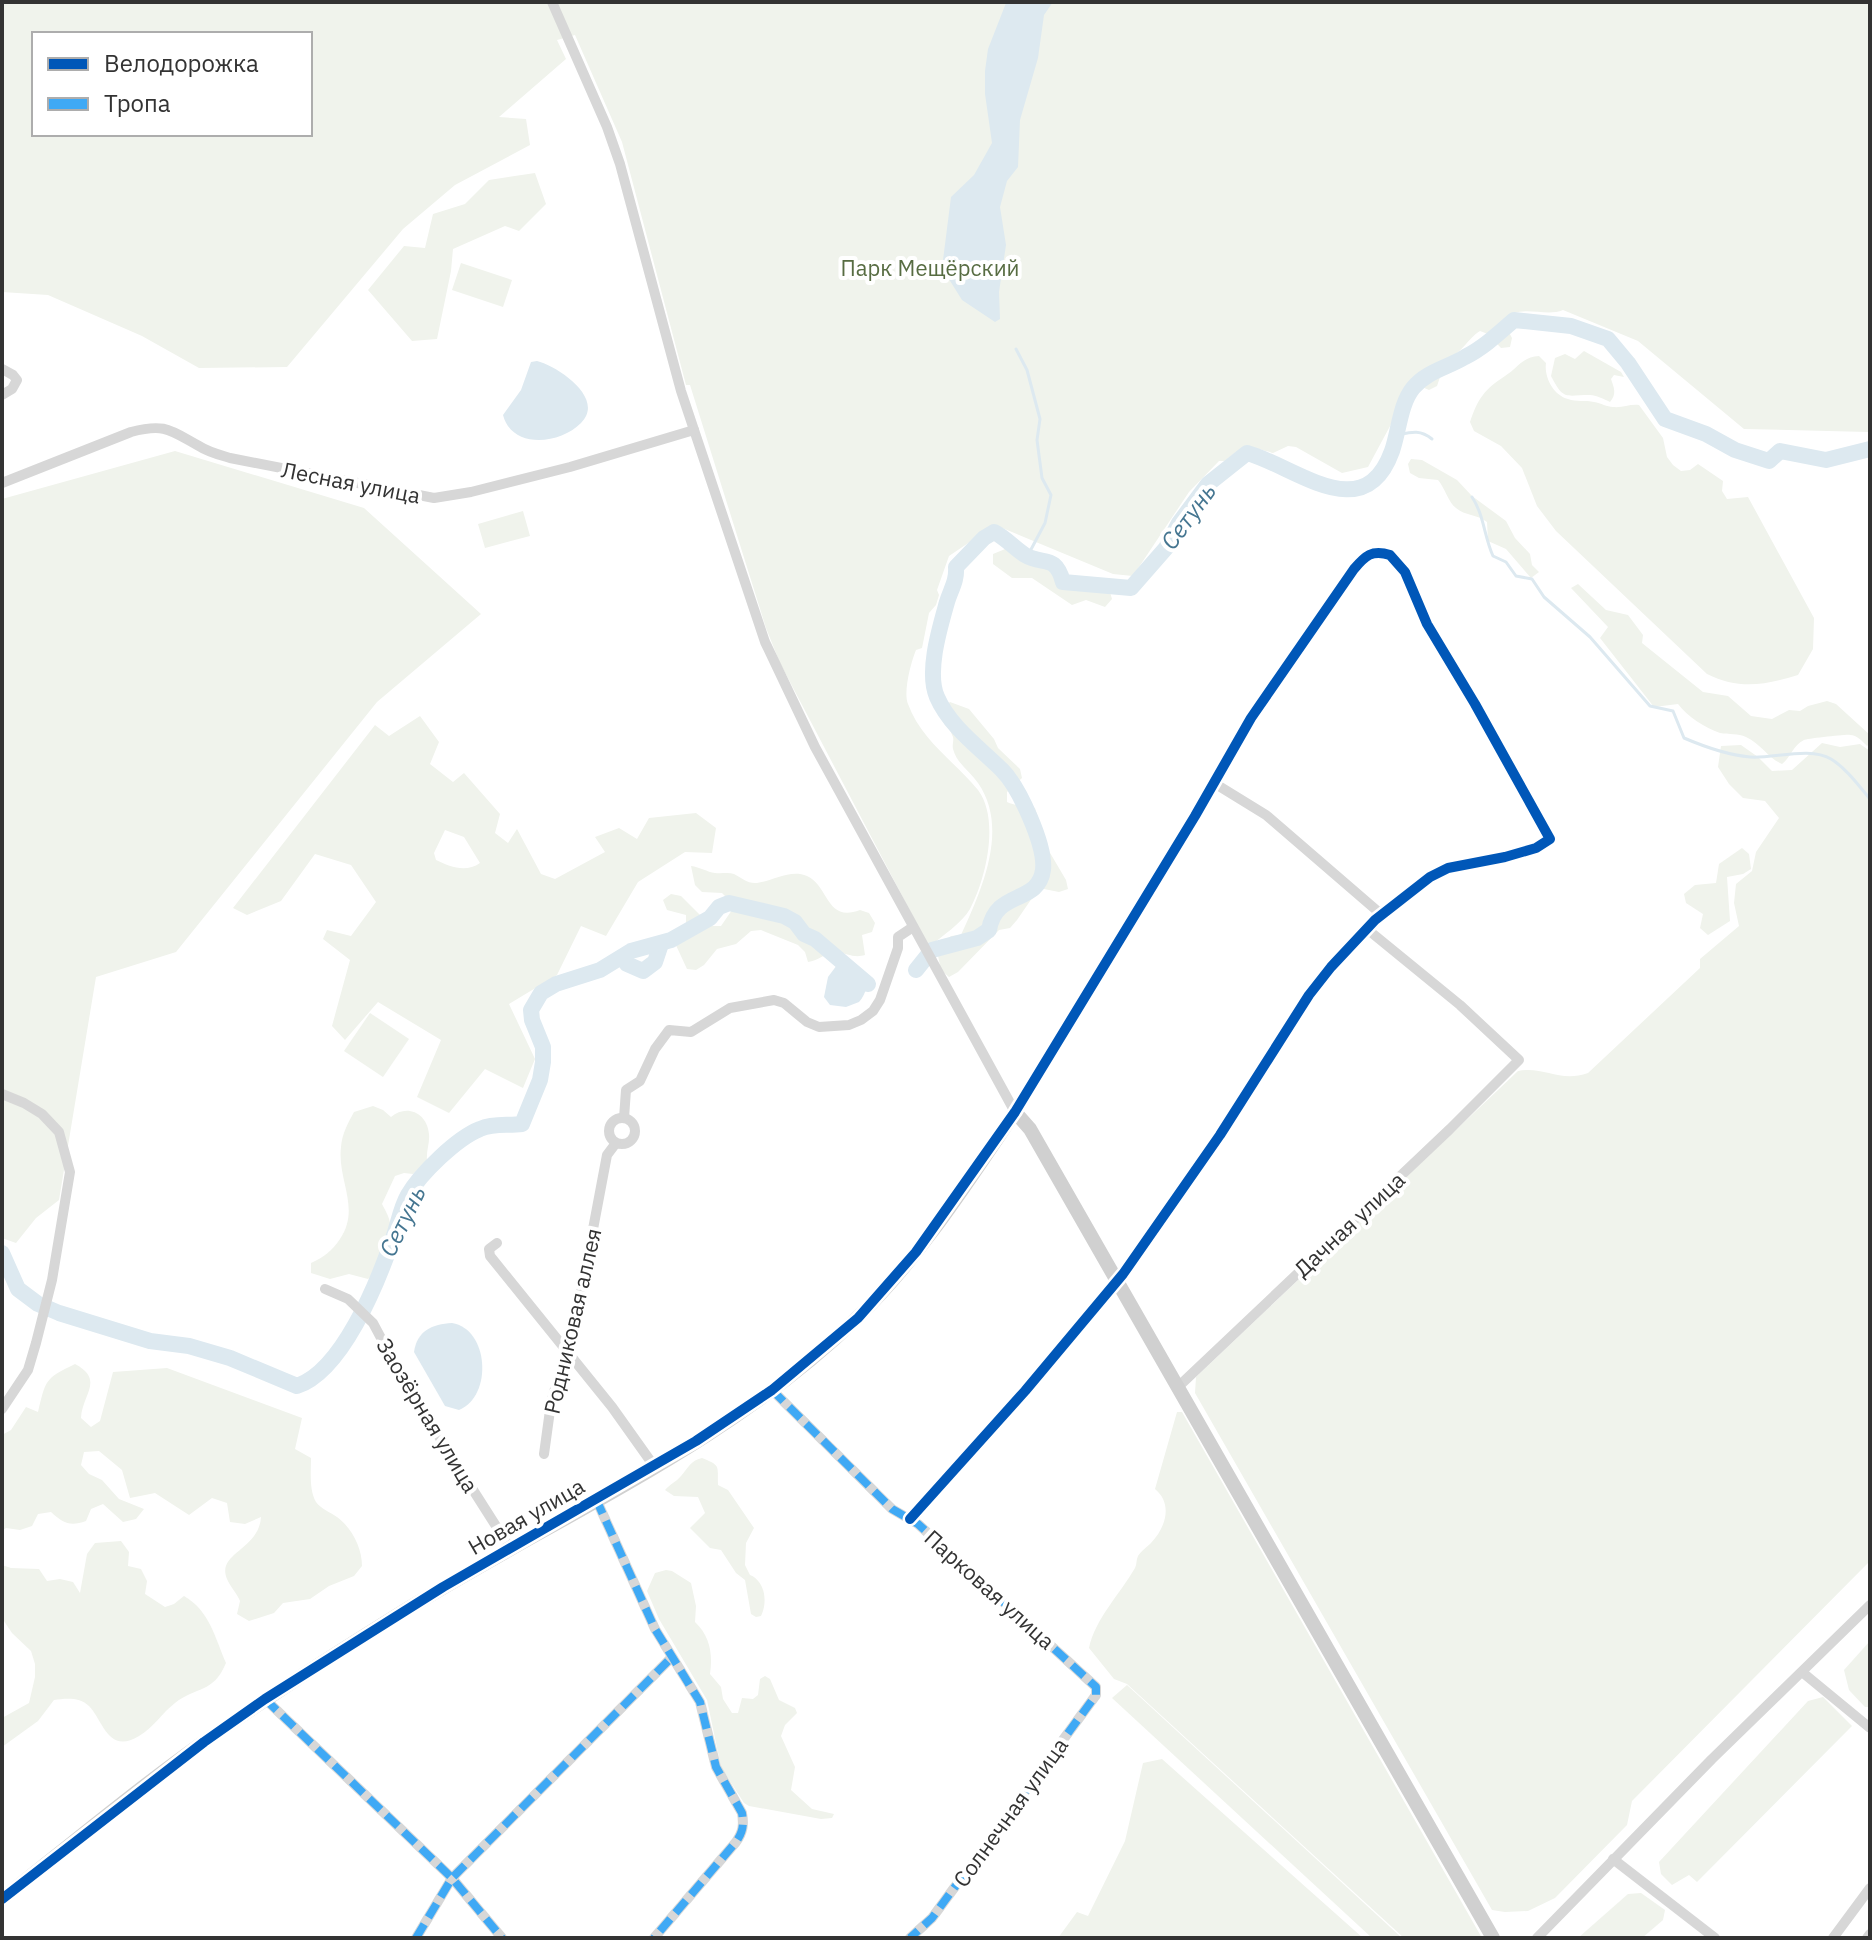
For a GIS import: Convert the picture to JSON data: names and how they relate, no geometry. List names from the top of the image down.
{
  "streets": {
    "street": [
      "Лесная улица",
      "Дачная улица",
      "Родниковая аллея",
      "Заозёрная улица",
      "Новая улица",
      "Парковая улица",
      "Солнечная улица"
    ]
  },
  "crossings": [
    ["Заозёрная улица", "Новая улица"],
    ["Новая улица", "Парковая улица"],
    ["Парковая улица", "Солнечная улица"]
  ],
  "water": ["Сетунь"],
  "parks": ["Парк Мещёрский"],
  "legend": ["Велодорожка", "Тропа"]
}
